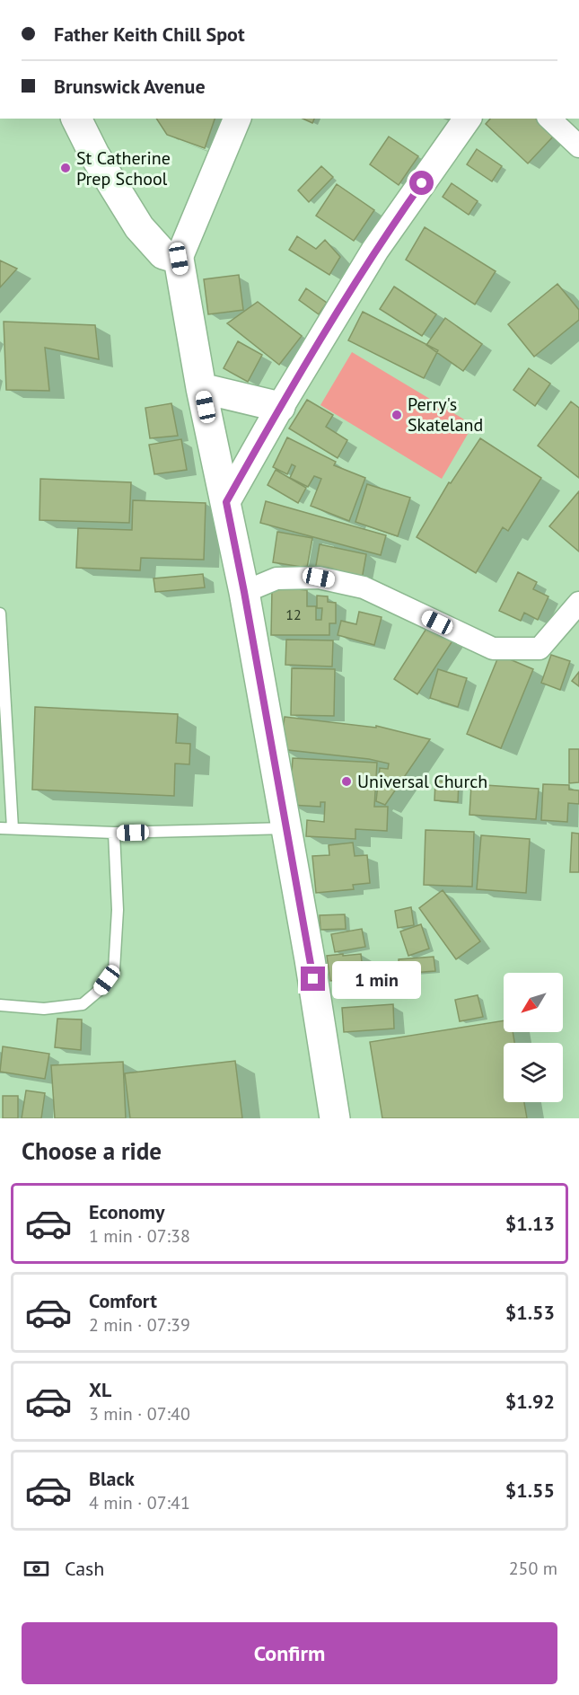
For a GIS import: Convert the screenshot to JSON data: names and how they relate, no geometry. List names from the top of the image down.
{
  "places": ["St Catherine Prep School", "Perry's Skateland", "Universal Church"],
  "house_numbers": ["12"],
  "north": "bottom left",
  "page": {
    "banner": ["Father Keith Chill Spot", "Brunswick Avenue"],
    "bubble": "1 min",
    "heading": "Choose a ride",
    "list": [
      {
        "name": "Economy",
        "note": "1 min · 07:38",
        "value": "$1.13"
      },
      {
        "name": "Comfort",
        "note": "2 min · 07:39",
        "value": "$1.53"
      },
      {
        "name": "XL",
        "note": "3 min · 07:40",
        "value": "$1.92"
      },
      {
        "name": "Black",
        "note": "4 min · 07:41",
        "value": "$1.55"
      }
    ],
    "pay": ["Cash", "250 m"],
    "buttons": "Confirm"
  }
}
